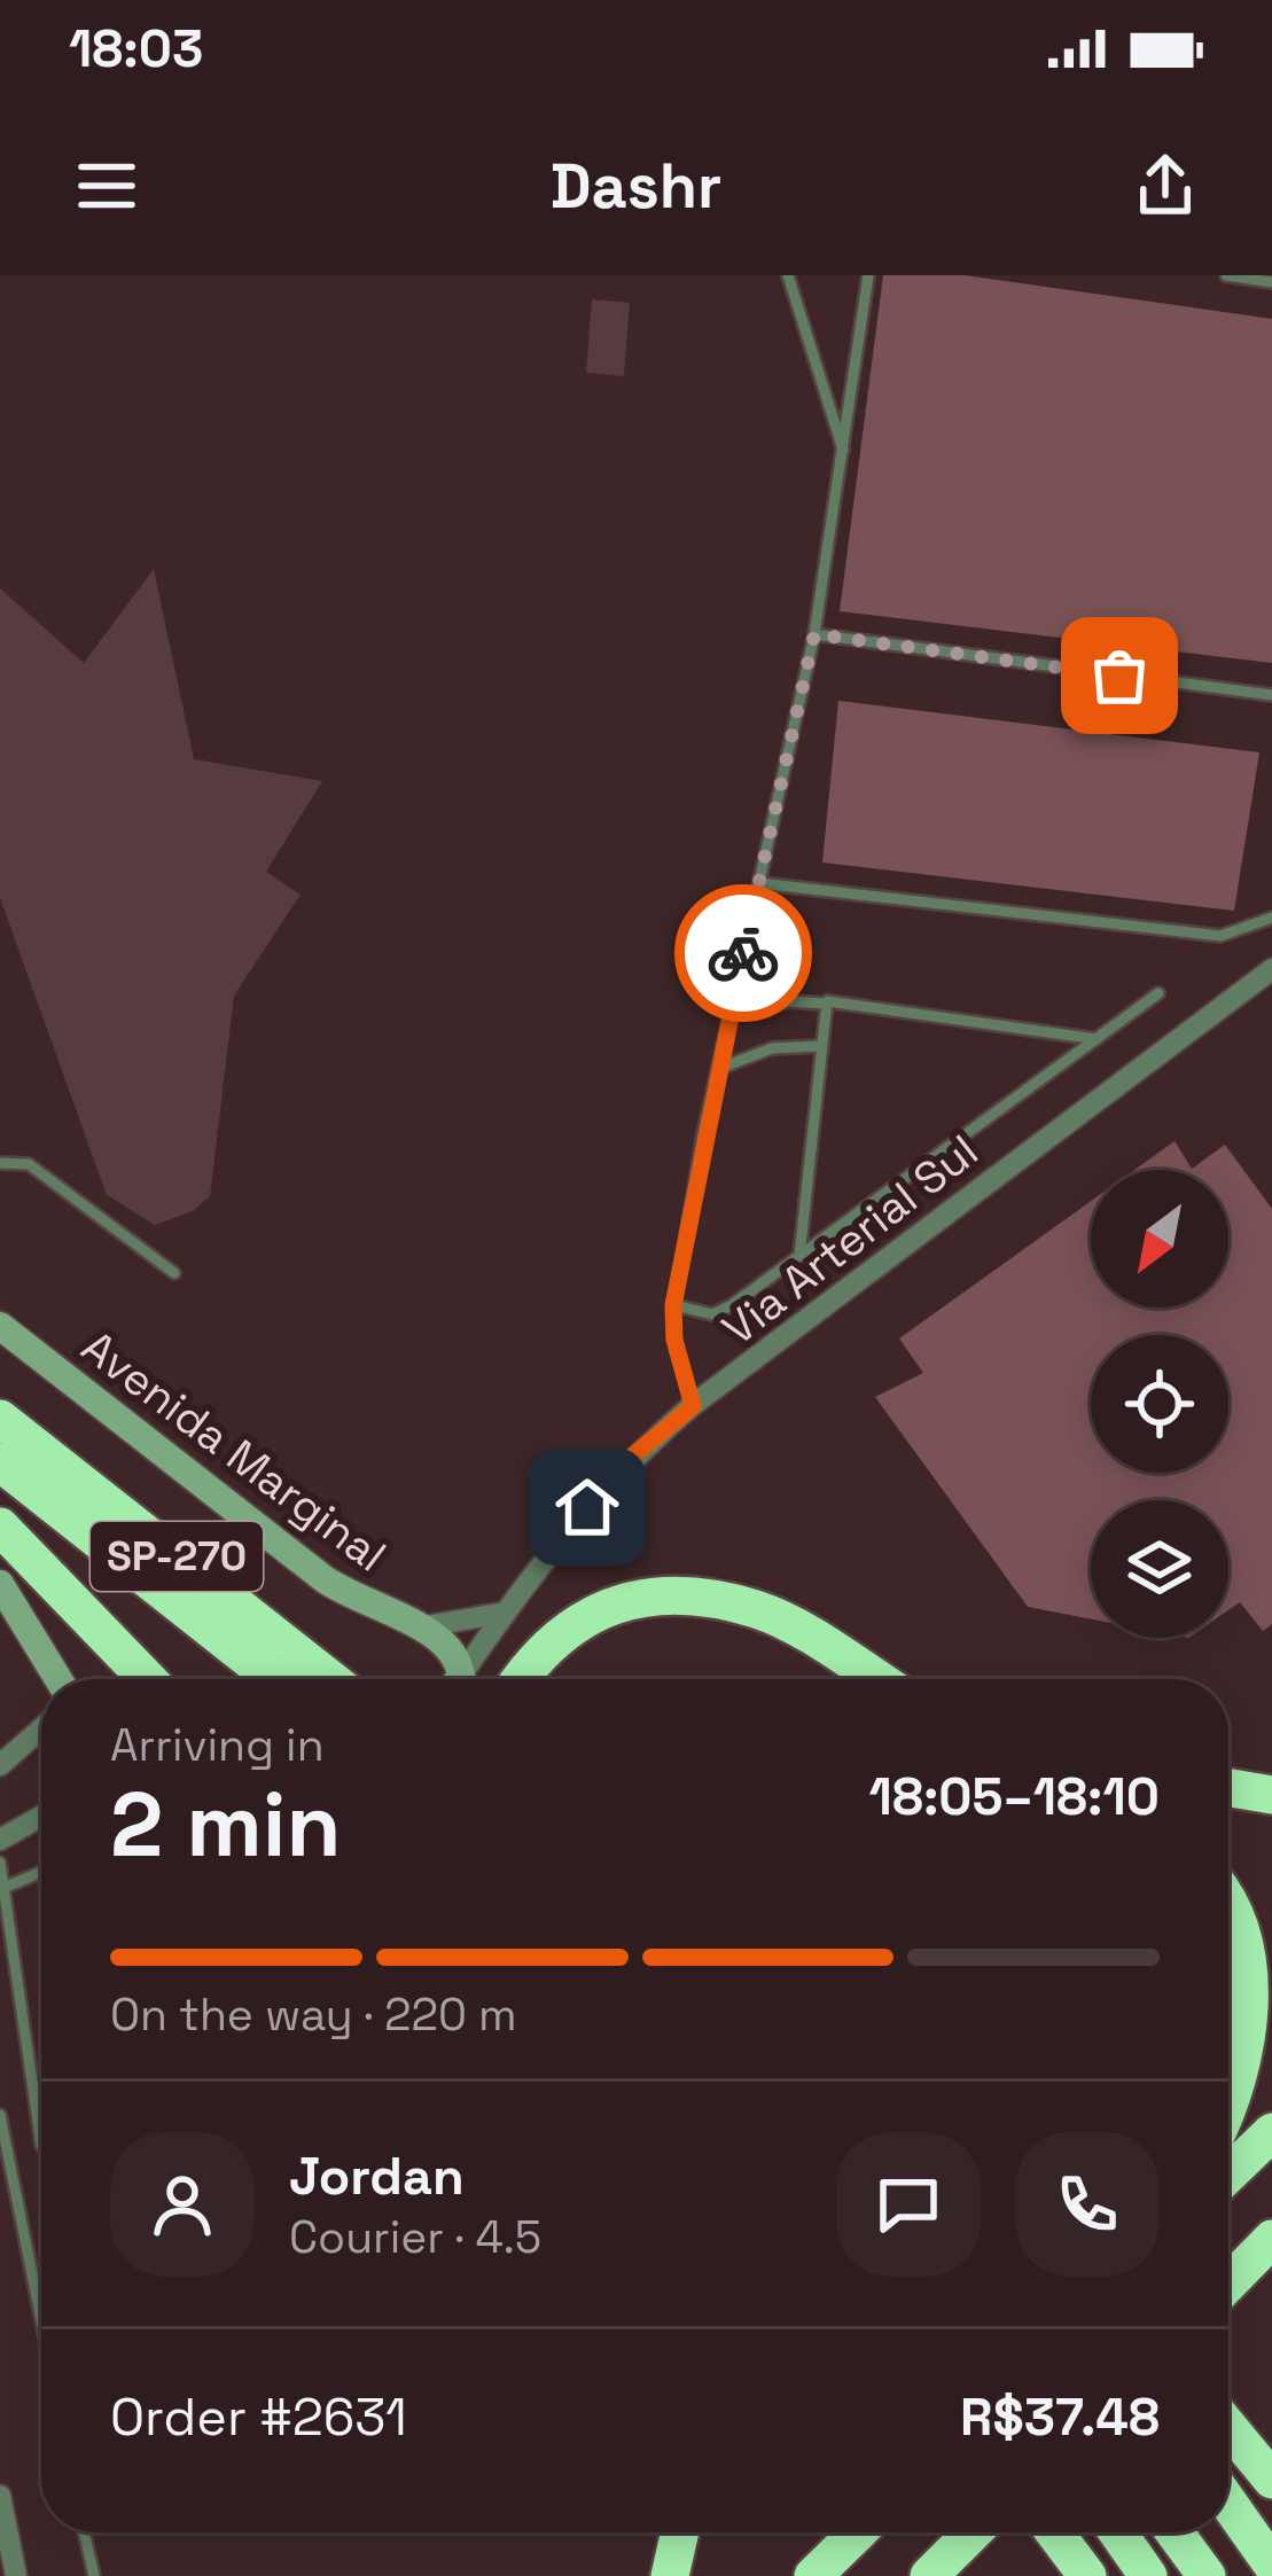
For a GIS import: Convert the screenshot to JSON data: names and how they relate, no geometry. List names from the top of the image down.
{
  "streets": {
    "highway": ["SP-270"],
    "main road": ["Avenida Marginal"],
    "street": ["Via Arterial Sul"]
  },
  "north": "bottom left",
  "page": {
    "status": "18:03",
    "header": "Dashr",
    "heading": ["2 min", "Arriving in", "18:05–18:10"],
    "panel": [
      "Jordan",
      "Courier · 4.5",
      "Order #2631",
      "R$37.48"
    ],
    "bar": "On the way · 220 m"
  }
}
